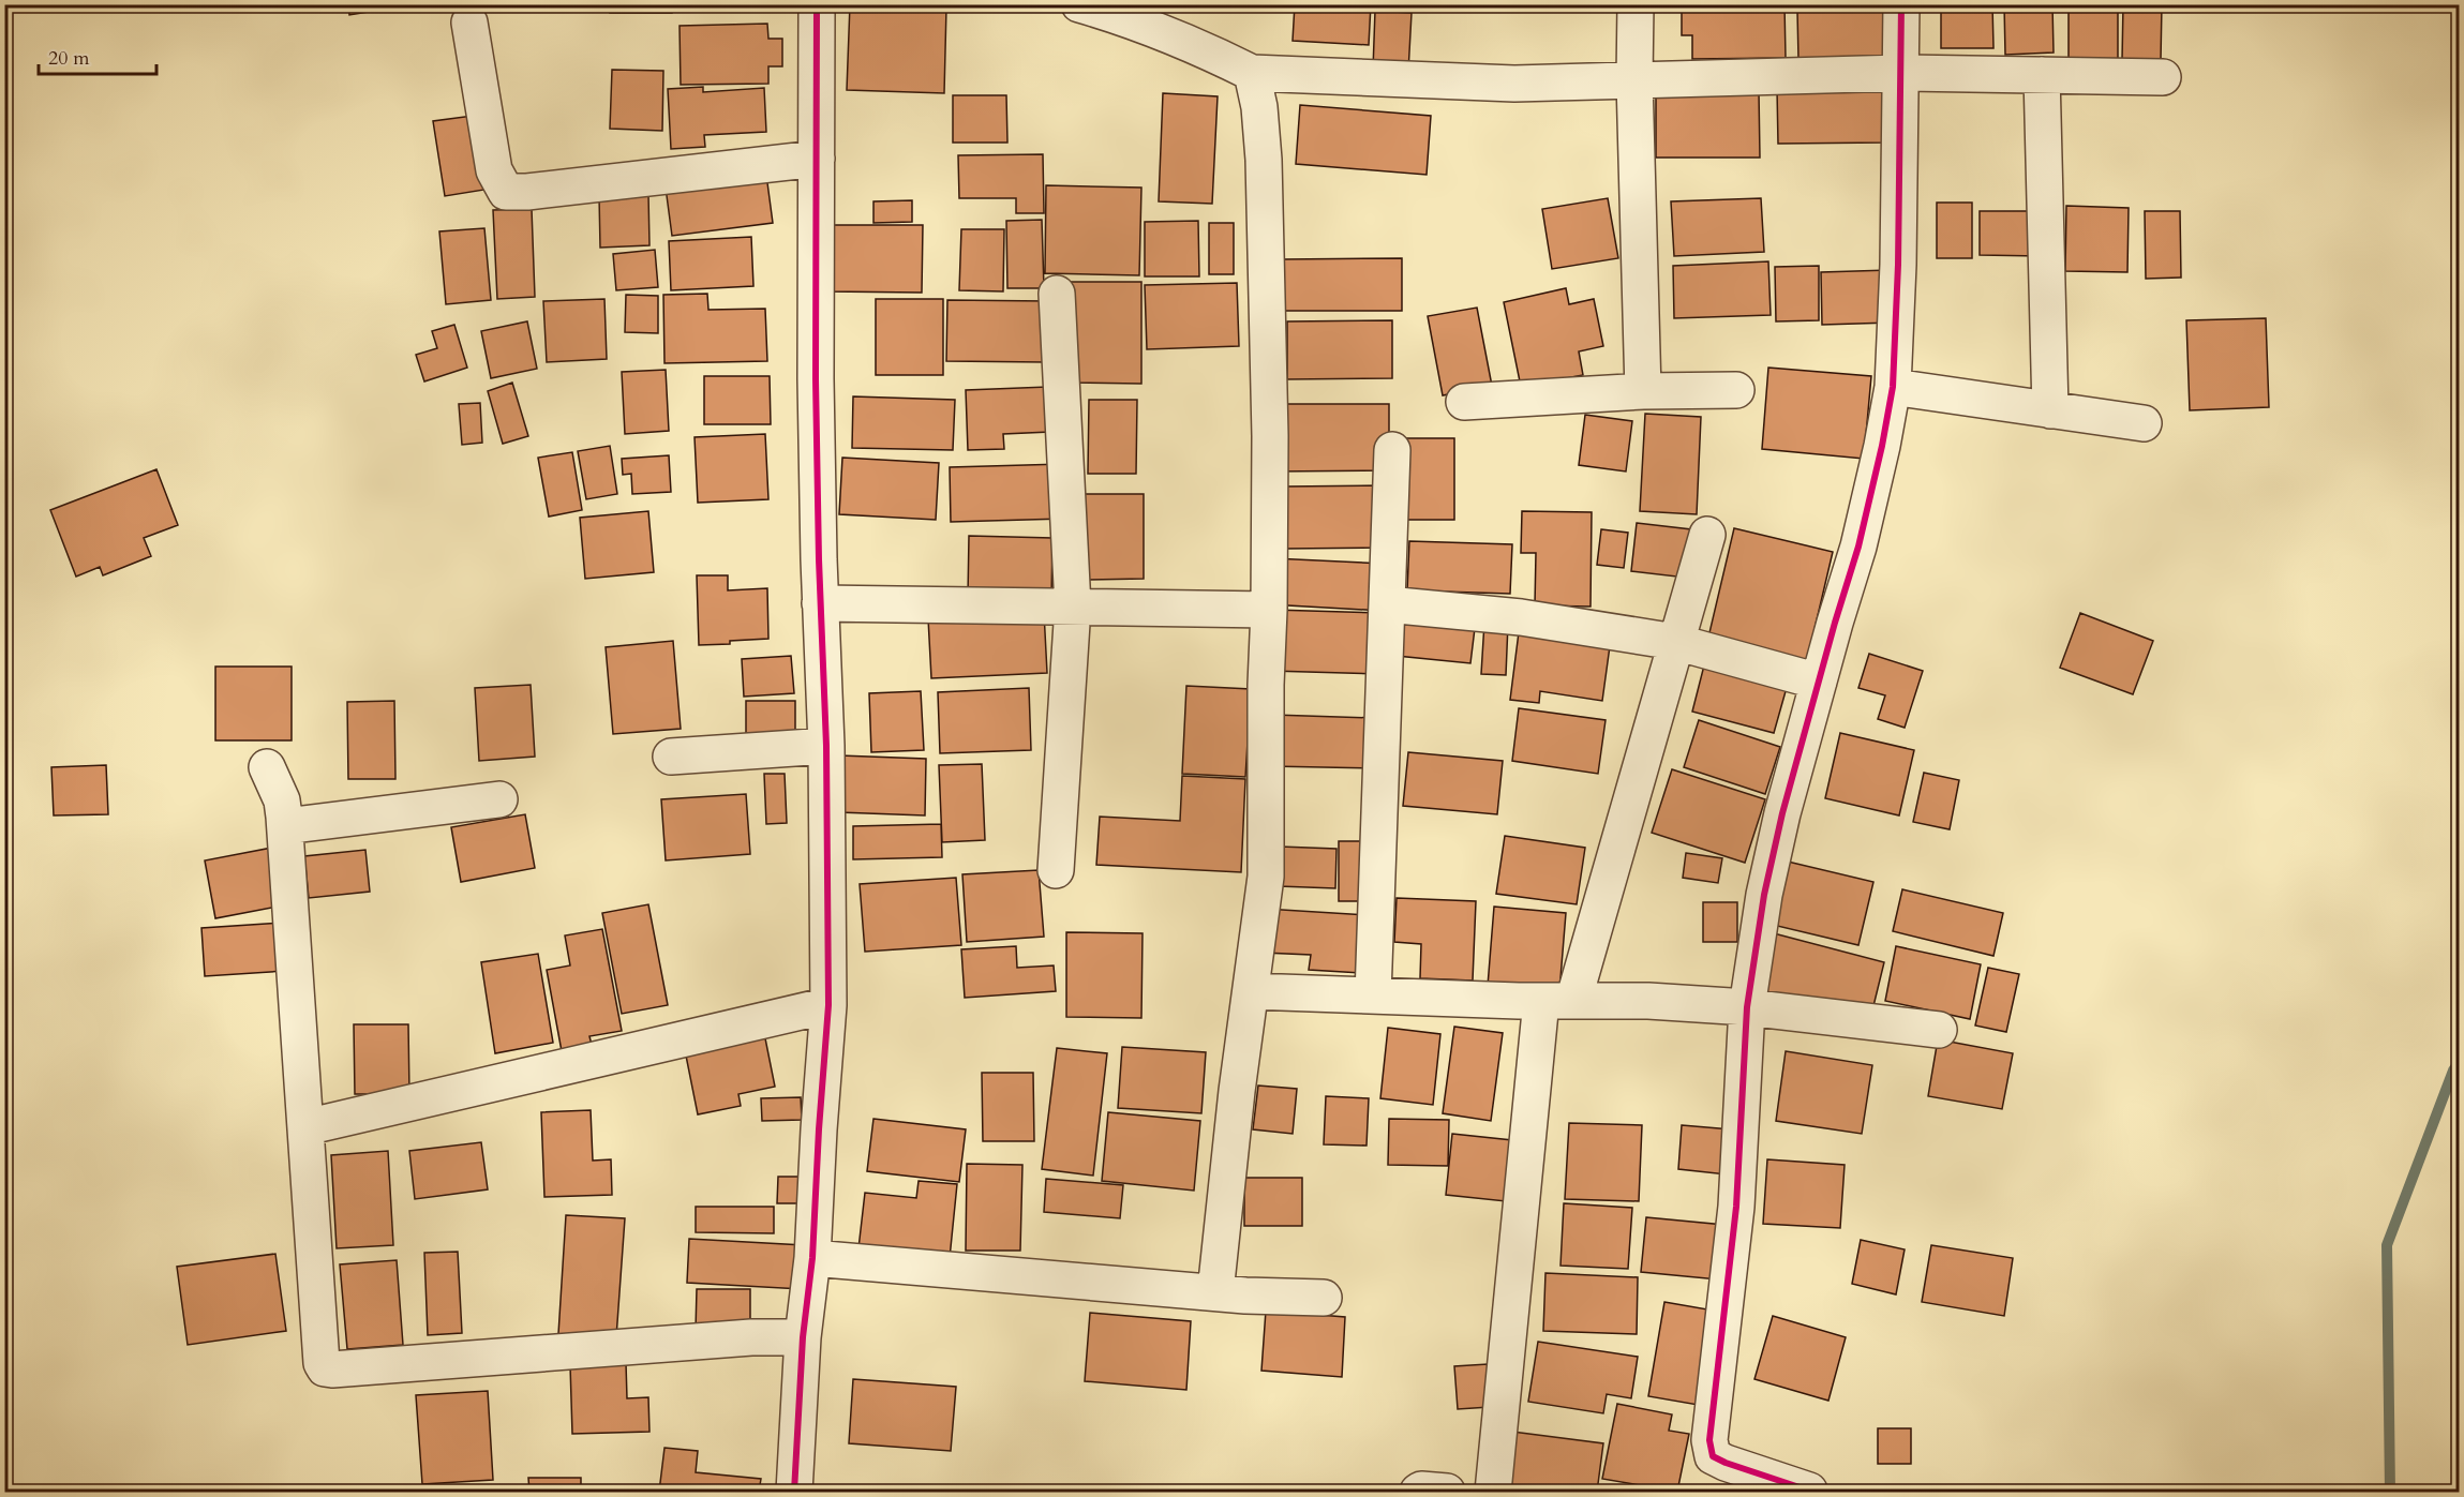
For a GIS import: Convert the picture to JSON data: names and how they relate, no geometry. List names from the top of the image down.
{
  "scale_bar": "20 m"
}
